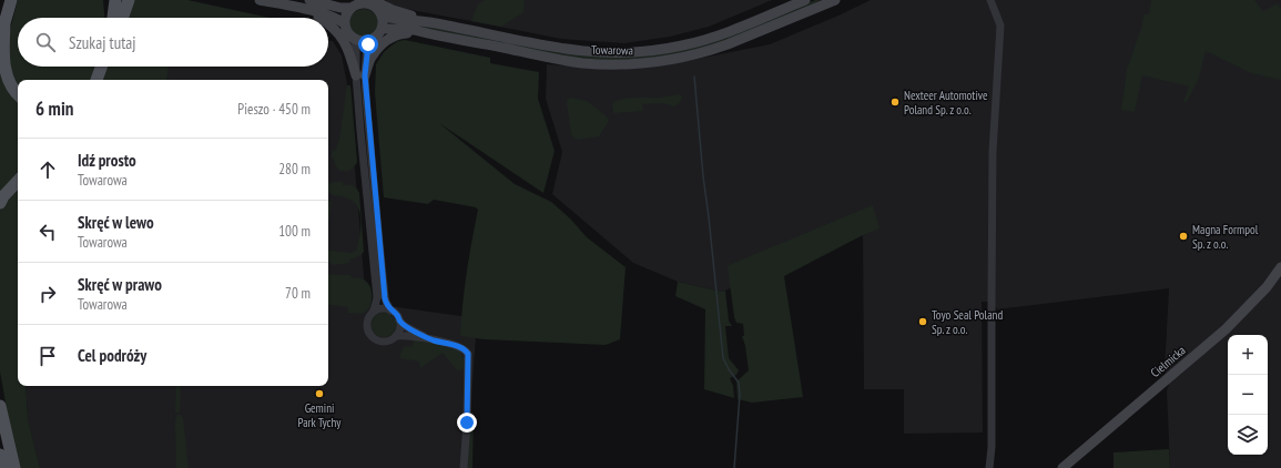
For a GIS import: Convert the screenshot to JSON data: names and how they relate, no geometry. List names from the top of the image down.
{
  "streets": {
    "street": ["Towarowa", "Cielmicka"]
  },
  "places": [
    "Nexteer Automotive Poland Sp. z o.o.",
    "Magna Formpol Sp. z o.o.",
    "Toyo Seal Poland Sp. z o.o.",
    "Gemini Park Tychy"
  ],
  "page": {
    "search": "Szukaj tutaj",
    "heading": ["6 min", "Pieszo · 450 m"],
    "list": [
      ["Idź prosto", "Towarowa", "280 m"],
      ["Skręć w lewo", "Towarowa", "100 m"],
      ["Skręć w prawo", "Towarowa", "70 m"],
      "Cel podróży"
    ],
    "map_buttons": ["+", "−"]
  }
}
